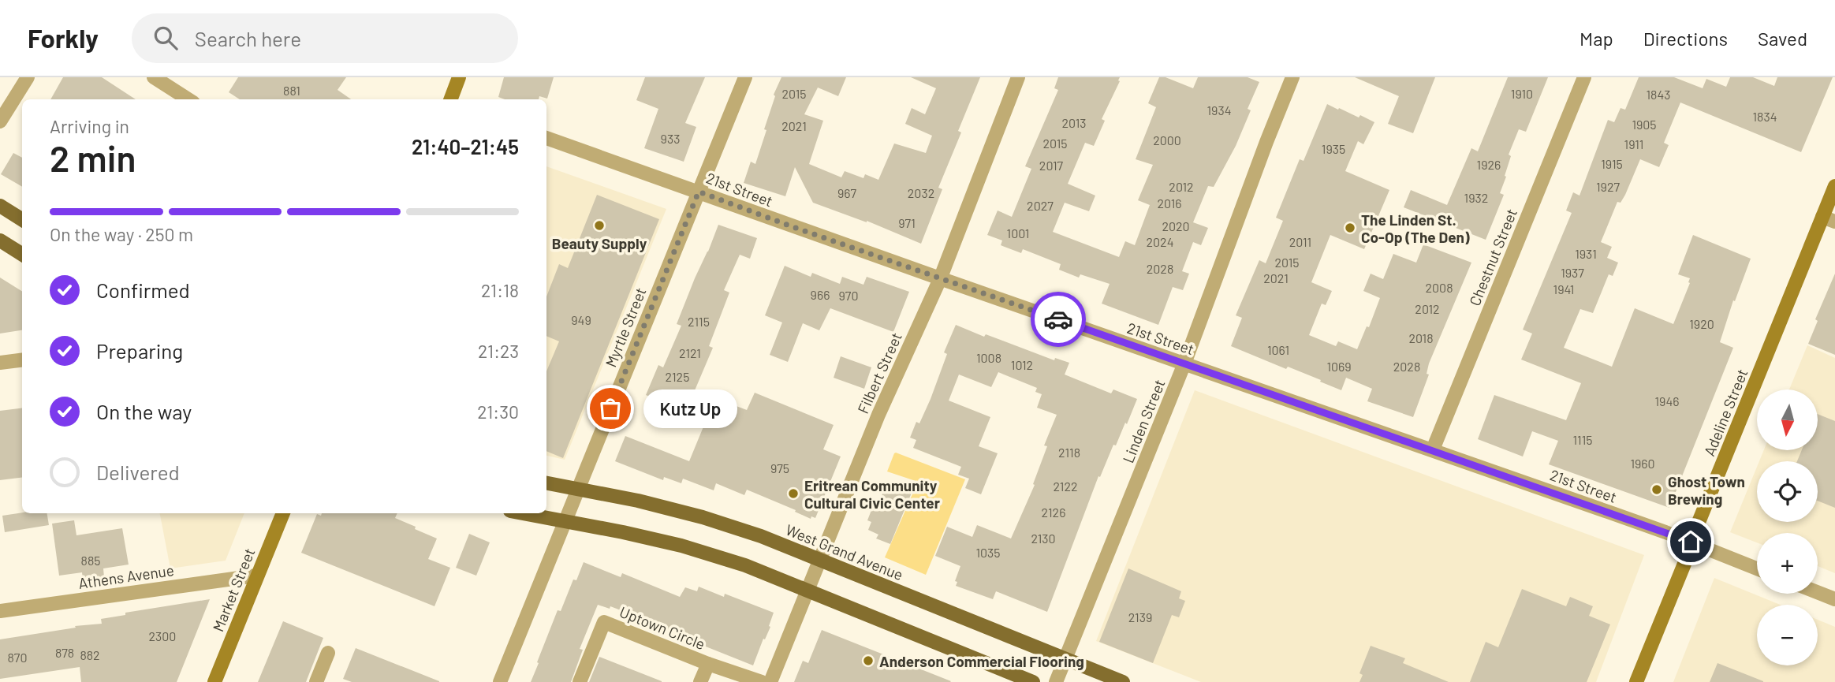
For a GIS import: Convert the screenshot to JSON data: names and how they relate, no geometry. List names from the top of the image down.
{
  "streets": {
    "main road": ["Adeline Street", "West Grand Avenue", "Market Street"],
    "street": [
      "21st Street",
      "Chestnut Street",
      "Myrtle Street",
      "Filbert Street",
      "Linden Street",
      "Athens Avenue",
      "Uptown Circle"
    ]
  },
  "crossings": [
    ["21st Street", "Chestnut Street"],
    ["21st Street", "Myrtle Street"],
    ["21st Street", "Filbert Street"],
    ["21st Street", "Adeline Street"],
    ["21st Street", "Linden Street"],
    ["Myrtle Street", "West Grand Avenue"],
    ["Filbert Street", "West Grand Avenue"],
    ["Linden Street", "West Grand Avenue"],
    ["Athens Avenue", "Market Street"]
  ],
  "places": [
    "Beauty Supply",
    "The Linden St. Co-Op (The Den)",
    "Kutz Up",
    "Ghost Town Brewing",
    "Eritrean Community Cultural Civic Center",
    "Anderson Commercial Flooring"
  ],
  "house_numbers": [
    "881",
    "2015",
    "1910",
    "1843",
    "1934",
    "1834",
    "2013",
    "1905",
    "2021",
    "933",
    "2000",
    "2015",
    "1911",
    "1935",
    "1915",
    "1926",
    "2017",
    "2012",
    "1927",
    "967",
    "2032",
    "1932",
    "2016",
    "2027",
    "971",
    "2020",
    "1001",
    "2024",
    "2011",
    "1931",
    "2015",
    "2028",
    "1937",
    "2021",
    "2008",
    "1941",
    "966",
    "970",
    "2012",
    "949",
    "2115",
    "1920",
    "2018",
    "1061",
    "2121",
    "1008",
    "1012",
    "1069",
    "2028",
    "2125",
    "1946",
    "1115",
    "2118",
    "1960",
    "975",
    "2122",
    "2126",
    "2130",
    "1035",
    "885",
    "2139",
    "2300",
    "878",
    "882",
    "870"
  ],
  "north": "bottom",
  "page": {
    "header": "Forkly",
    "search": "Search here",
    "nav": ["Map", "Directions", "Saved"],
    "heading": ["2 min", "Arriving in", "21:40–21:45"],
    "bar": "On the way · 250 m",
    "list": [
      ["Confirmed", "21:18"],
      ["Preparing", "21:23"],
      ["On the way", "21:30"],
      "Delivered"
    ],
    "map_buttons": ["+", "−"],
    "bubble": "Kutz Up"
  }
}
